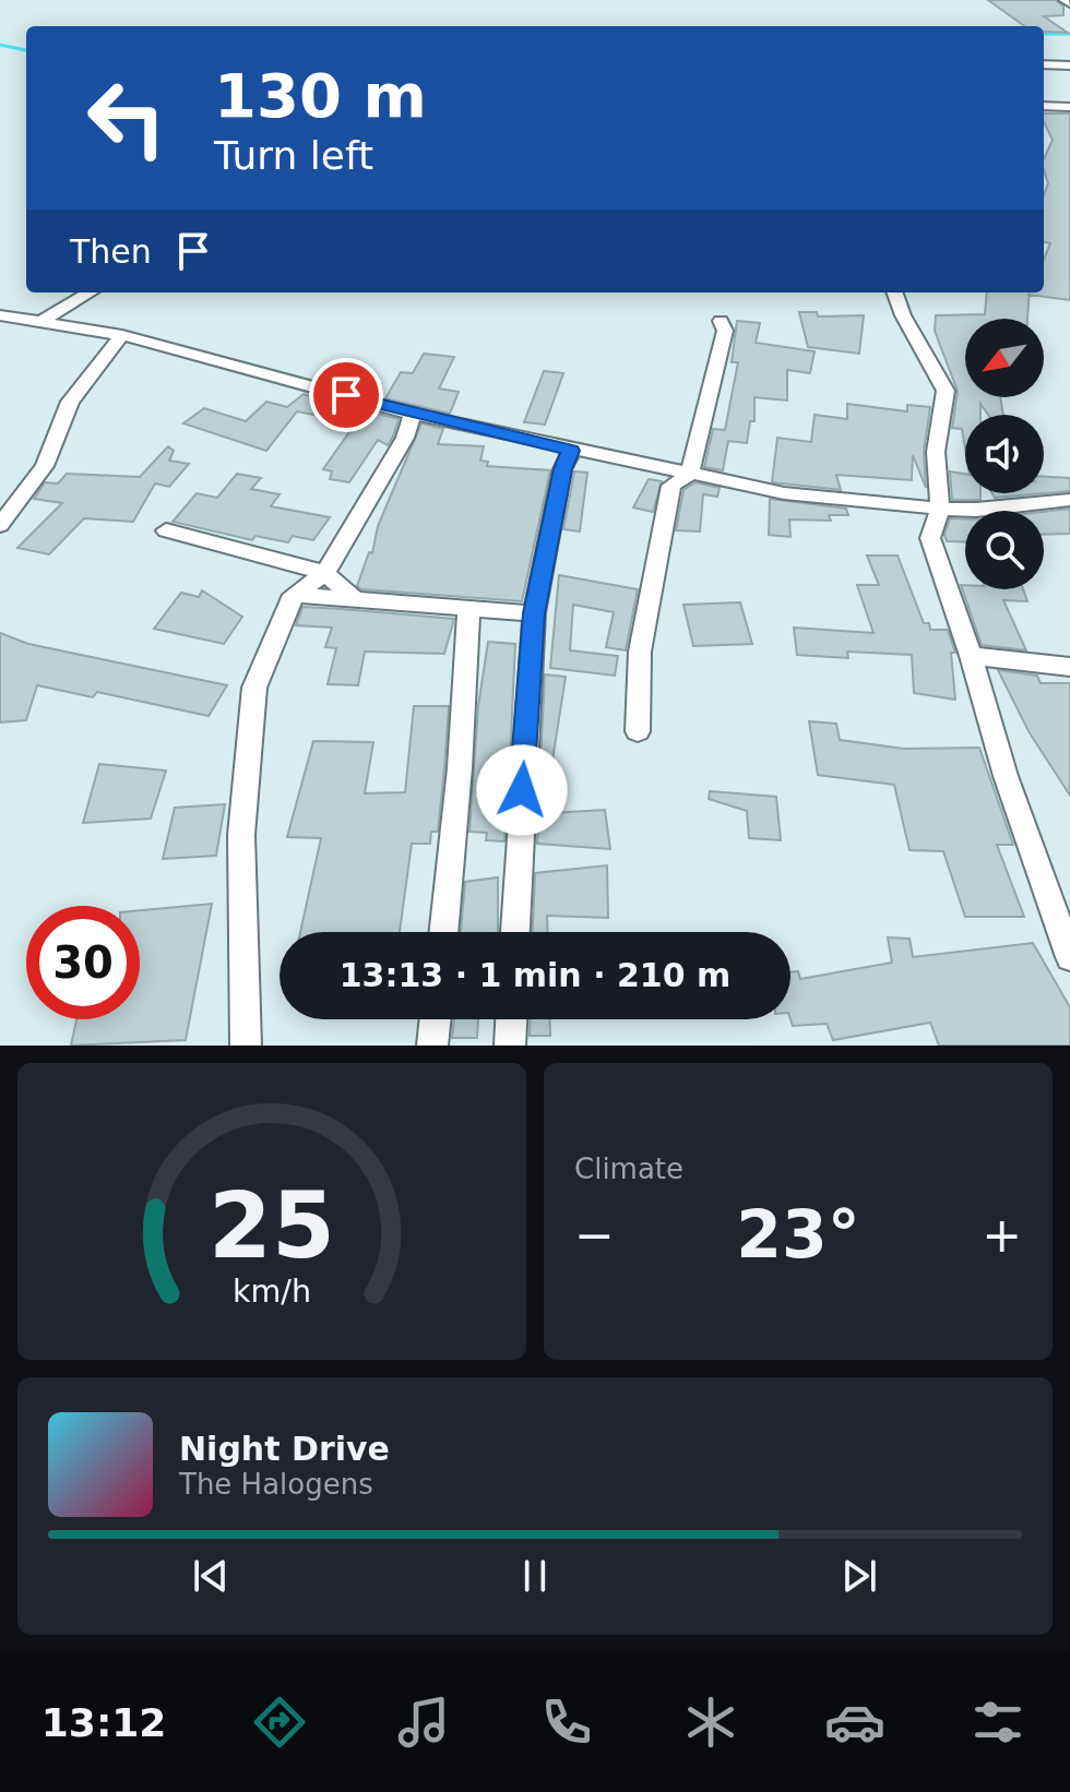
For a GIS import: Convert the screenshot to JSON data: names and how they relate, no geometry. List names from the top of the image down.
{
  "north": "bottom left",
  "page": {
    "turn": ["130 m", "Turn left"],
    "then": "Then",
    "limit": "30",
    "trip": "13:13 · 1 min · 210 m",
    "tile": "Climate",
    "heat": ["−", "23°", "+"],
    "song": ["Night Drive", "The Halogens"],
    "tabs": "13:12",
    "gauge": ["25", "km/h"]
  }
}
